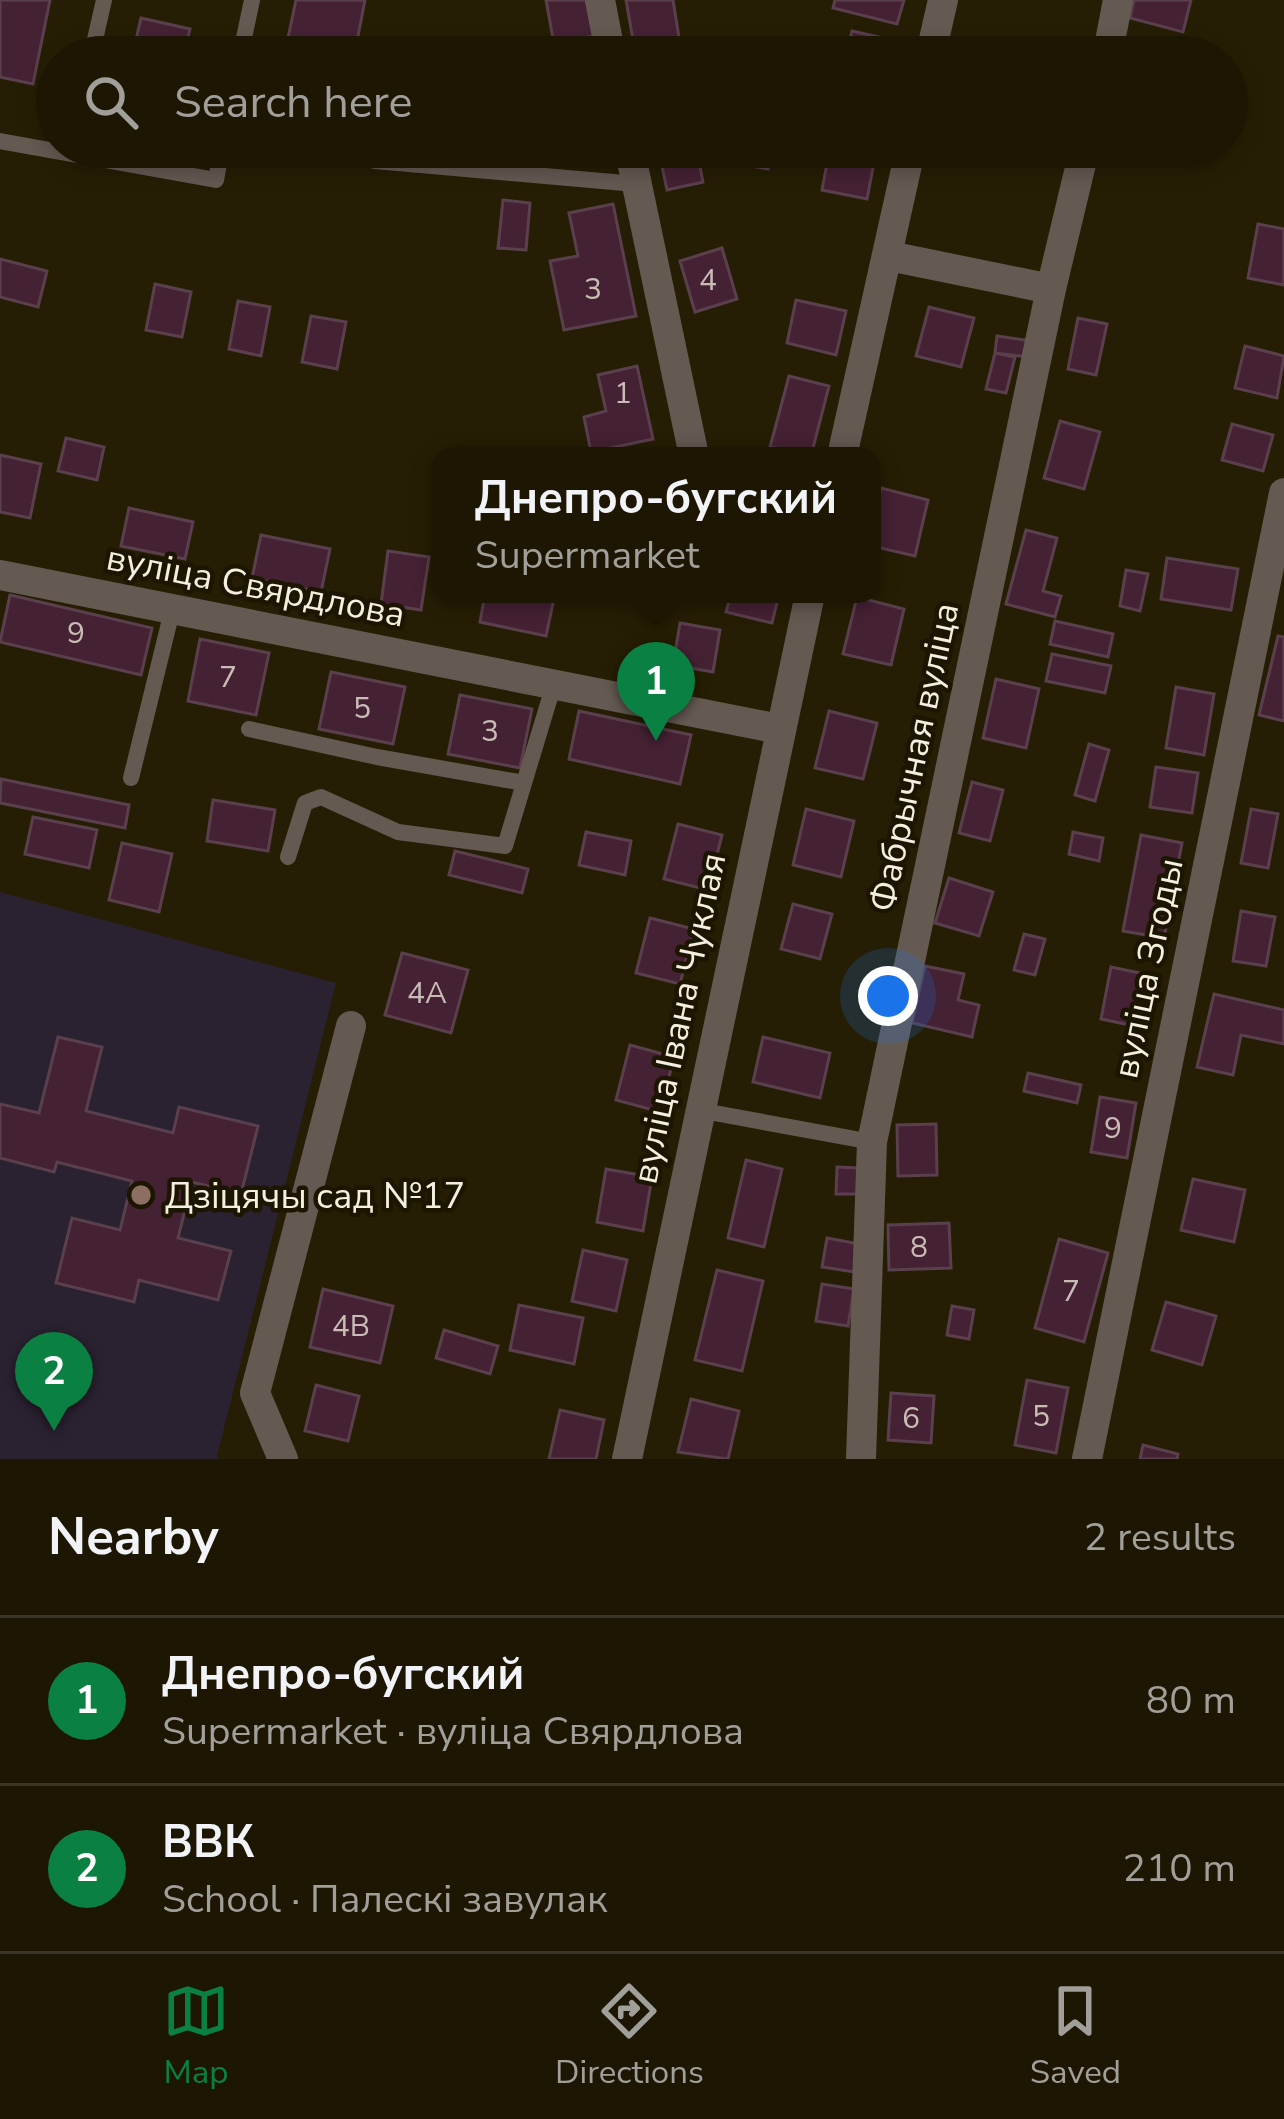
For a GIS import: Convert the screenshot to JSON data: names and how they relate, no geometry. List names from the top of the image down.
{
  "streets": {
    "street": [
      "вуліца Свярдлова",
      "Фабрычная вуліца",
      "вуліца Згоды",
      "вуліца Івана Чуклая"
    ]
  },
  "crossings": [
    ["вуліца Свярдлова", "вуліца Івана Чуклая"]
  ],
  "places": ["Дзіцячы сад №17"],
  "house_numbers": [
    "4",
    "3",
    "1",
    "9",
    "7",
    "5",
    "3",
    "4А",
    "9",
    "8",
    "7",
    "4В",
    "5",
    "6"
  ],
  "page": {
    "search": "Search here",
    "popup": ["Днепро-бугский", "Supermarket"],
    "pins": ["1", "2"],
    "heading": ["Nearby", "2 results"],
    "list": [
      {
        "mark": "1",
        "name": "Днепро-бугский",
        "note": "Supermarket · вуліца Свярдлова",
        "value": "80 m"
      },
      {
        "mark": "2",
        "name": "ВВК",
        "note": "School · Палескі завулак",
        "value": "210 m"
      }
    ],
    "nav": ["Map", "Directions", "Saved"]
  }
}
